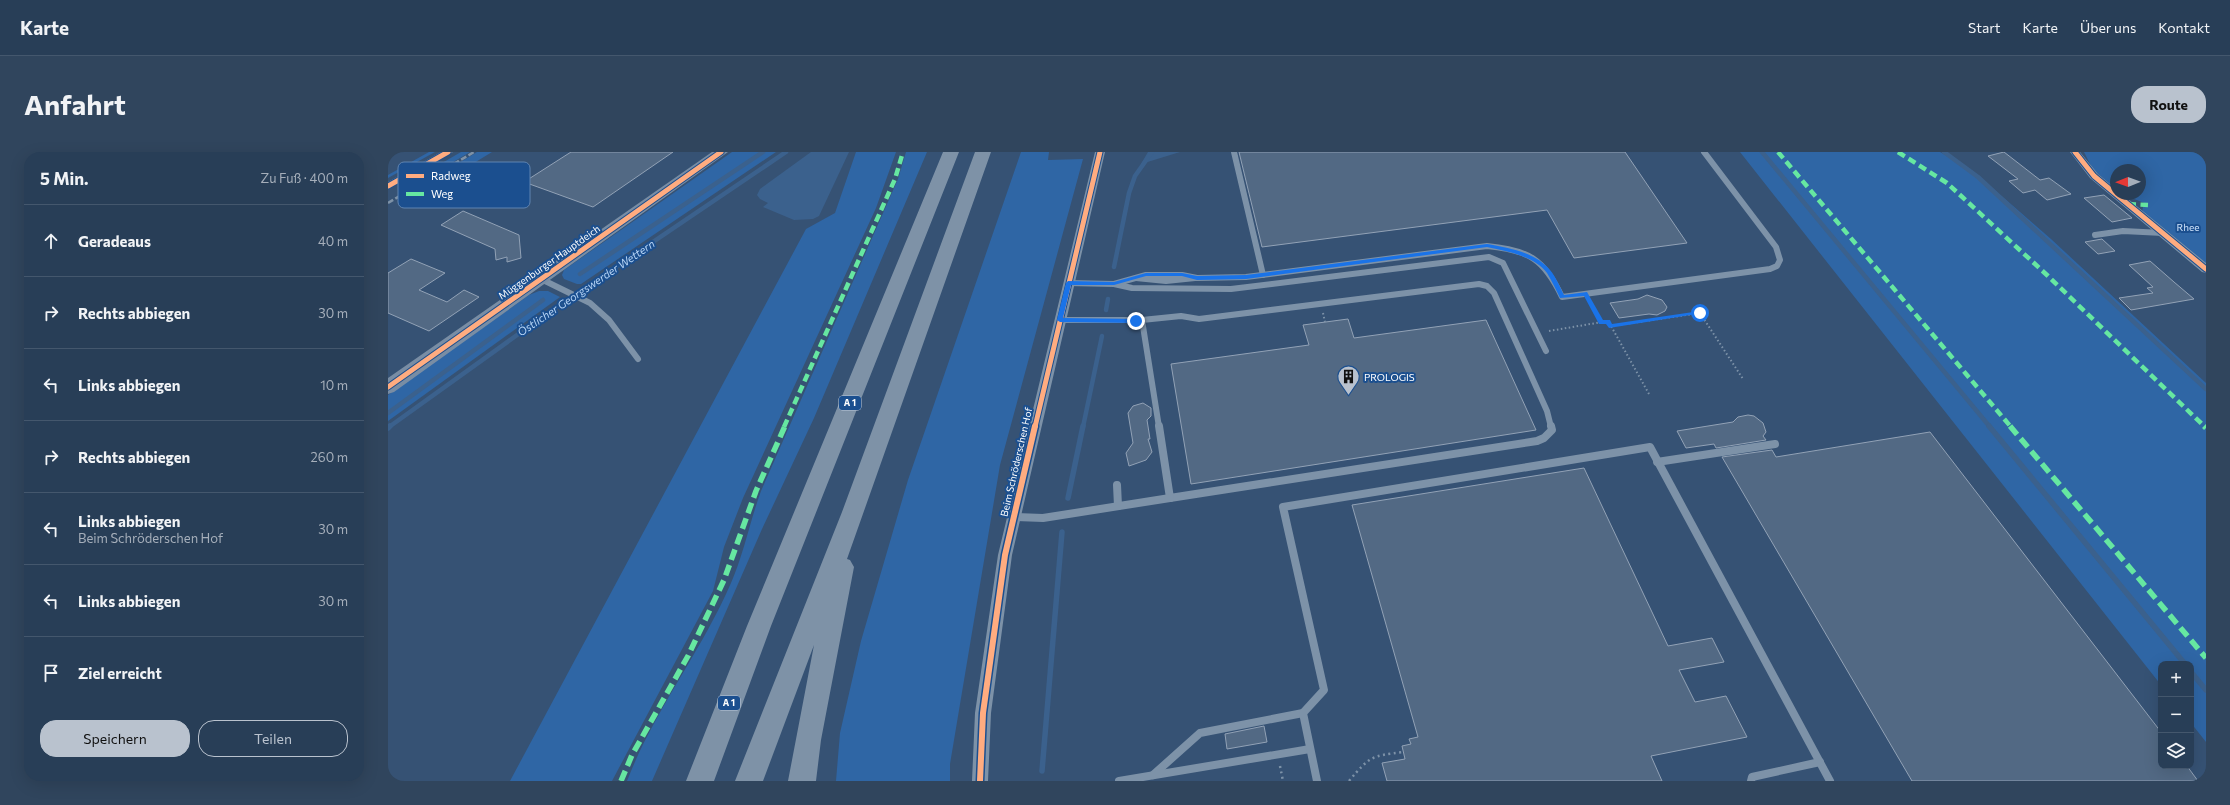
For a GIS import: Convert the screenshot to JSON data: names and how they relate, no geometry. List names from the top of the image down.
{
  "streets": {
    "highway": ["A 1"],
    "street": ["Müggenburger Hauptdeich", "Beim Schröderschen Hof"]
  },
  "water": ["Östlicher Georgswerder Wettern"],
  "parks": ["Rhee"],
  "places": {
    "building": ["PROLOGIS"]
  },
  "legend": ["Radweg", "Weg"],
  "north": "left",
  "page": {
    "header": "Karte",
    "nav": [
      "Start",
      "Karte",
      "Über uns",
      "Kontakt"
    ],
    "buttons": [
      "Route",
      ["Speichern", "Teilen"]
    ],
    "title": "Anfahrt",
    "heading": ["5 Min.", "Zu Fuß · 400 m"],
    "list": [
      ["Geradeaus", "40 m"],
      ["Rechts abbiegen", "30 m"],
      ["Links abbiegen", "10 m"],
      ["Rechts abbiegen", "260 m"],
      ["Links abbiegen", "Beim Schröderschen Hof", "30 m"],
      ["Links abbiegen", "30 m"],
      "Ziel erreicht"
    ],
    "map_buttons": ["+", "−"]
  }
}
